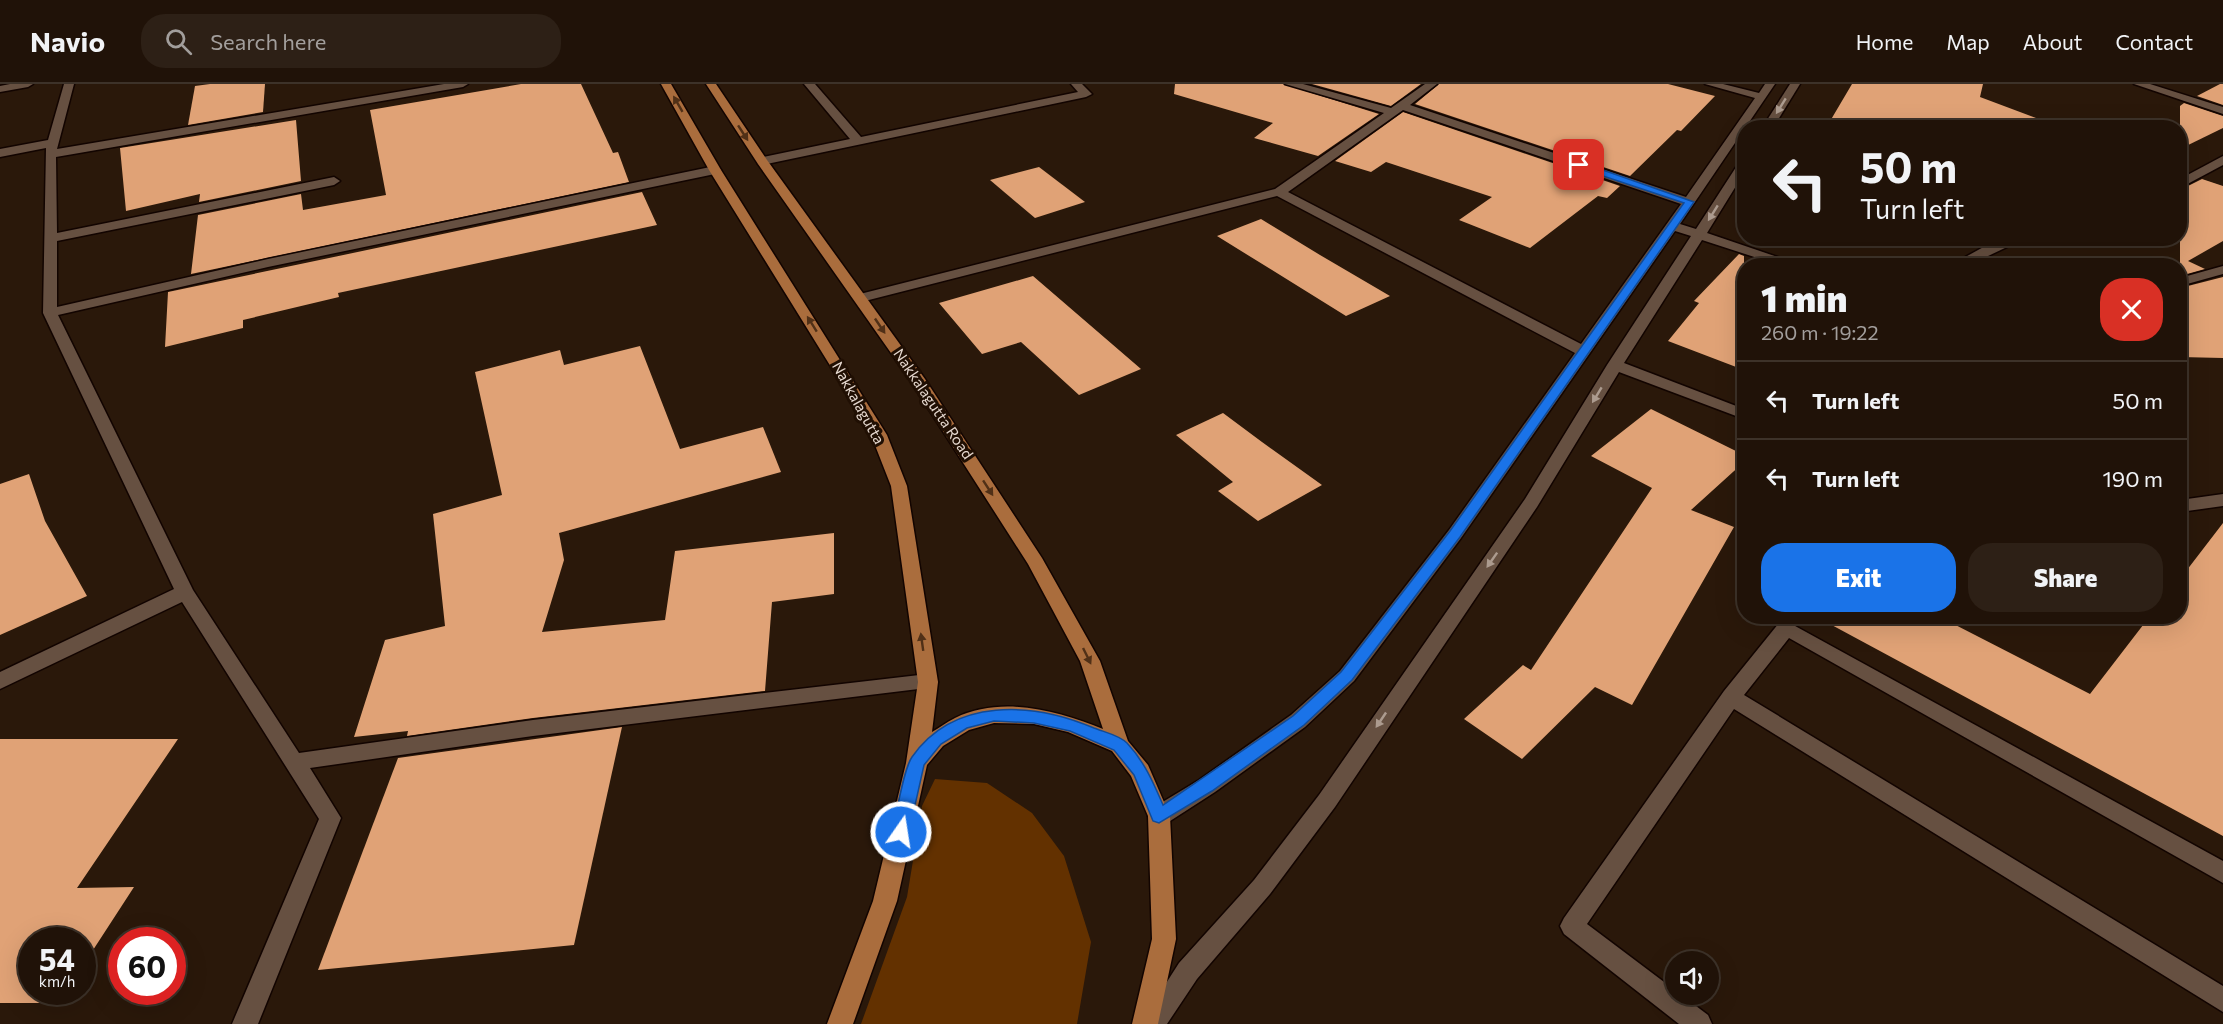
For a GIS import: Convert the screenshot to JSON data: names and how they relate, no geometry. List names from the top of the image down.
{
  "streets": {
    "main road": ["Nakkalagutta", "Nakkalagutta Road"]
  },
  "one_way": ["Nakkalagutta", "Nakkalagutta Road"],
  "page": {
    "header": "Navio",
    "search": "Search here",
    "nav": [
      "Home",
      "Map",
      "About",
      "Contact"
    ],
    "turn": ["50 m", "Turn left"],
    "heading": ["1 min", "260 m · 19:22"],
    "list": [
      {
        "name": "Turn left",
        "value": "50 m"
      },
      {
        "name": "Turn left",
        "value": "190 m"
      }
    ],
    "buttons": ["Exit", "Share"],
    "speed": "54 km/h",
    "limit": "60"
  }
}
